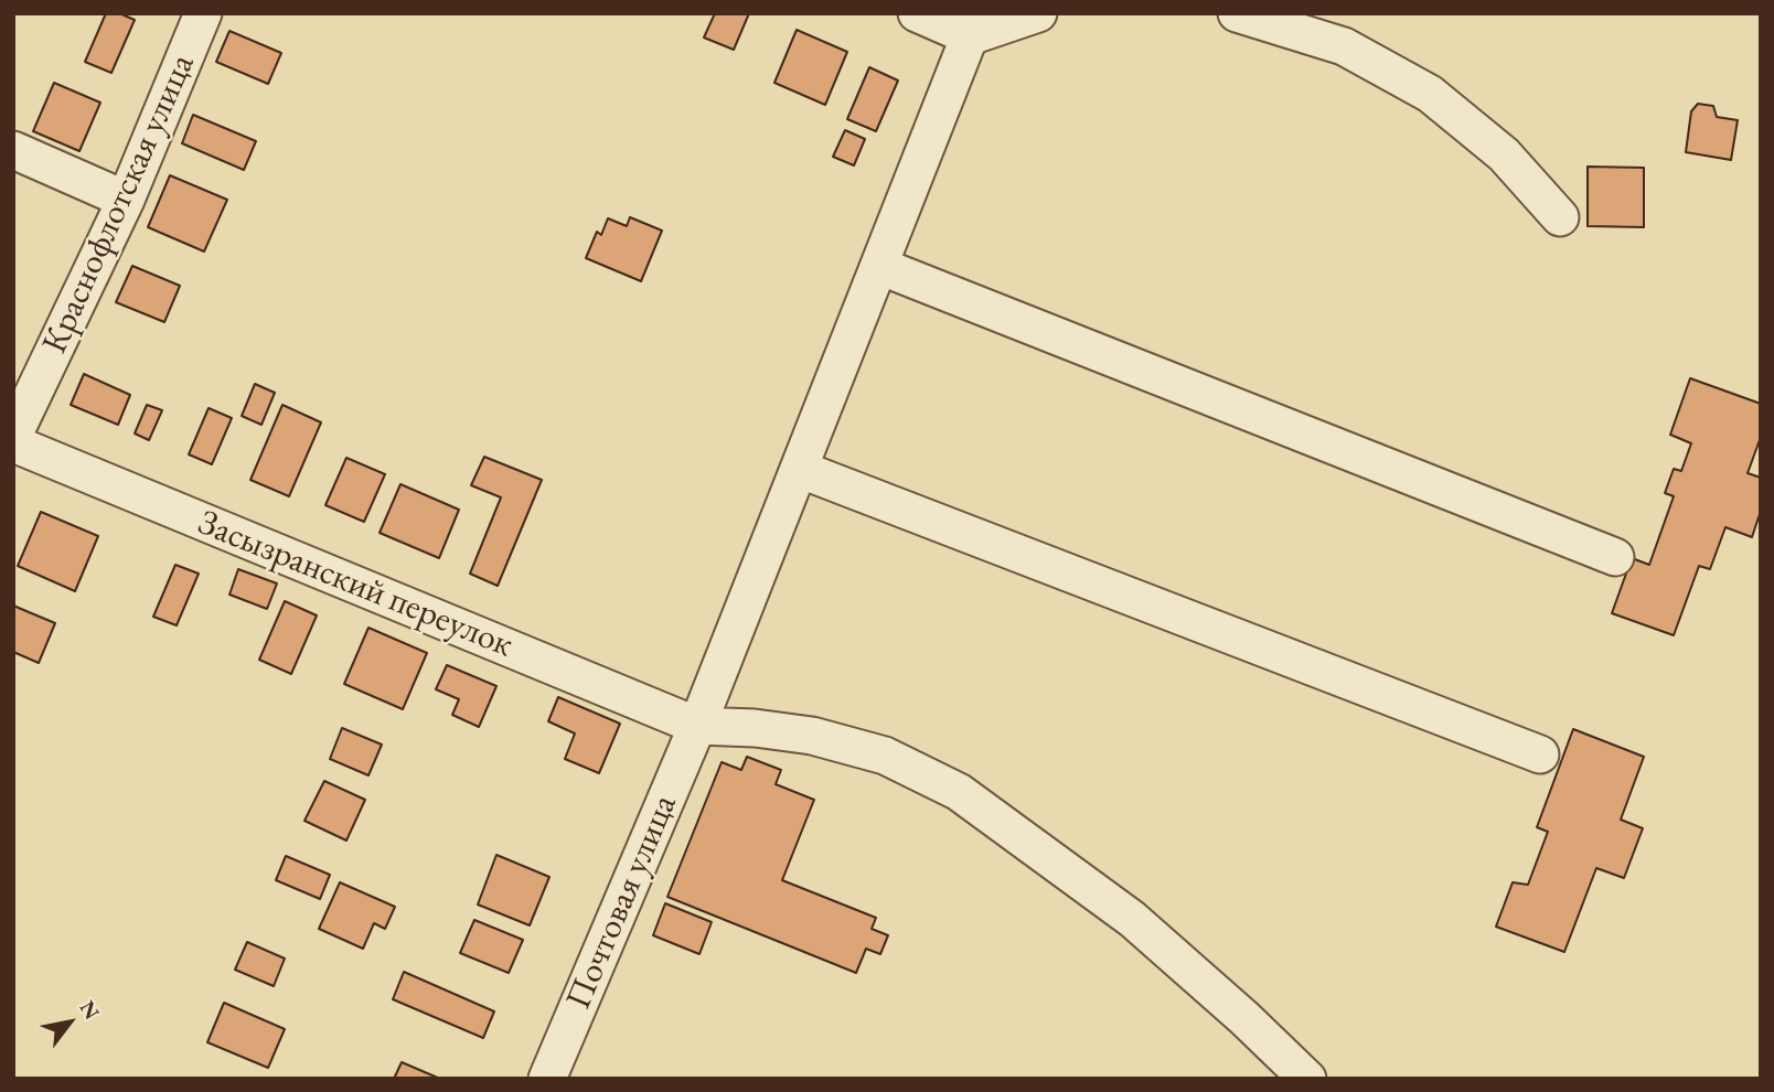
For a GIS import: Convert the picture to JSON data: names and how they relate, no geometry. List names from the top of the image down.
{
  "streets": {
    "street": ["Краснофлотская улица", "Засызранский переулок", "Почтовая улица"]
  },
  "crossings": [
    ["Засызранский переулок", "Почтовая улица"]
  ],
  "north": "top right"
}
